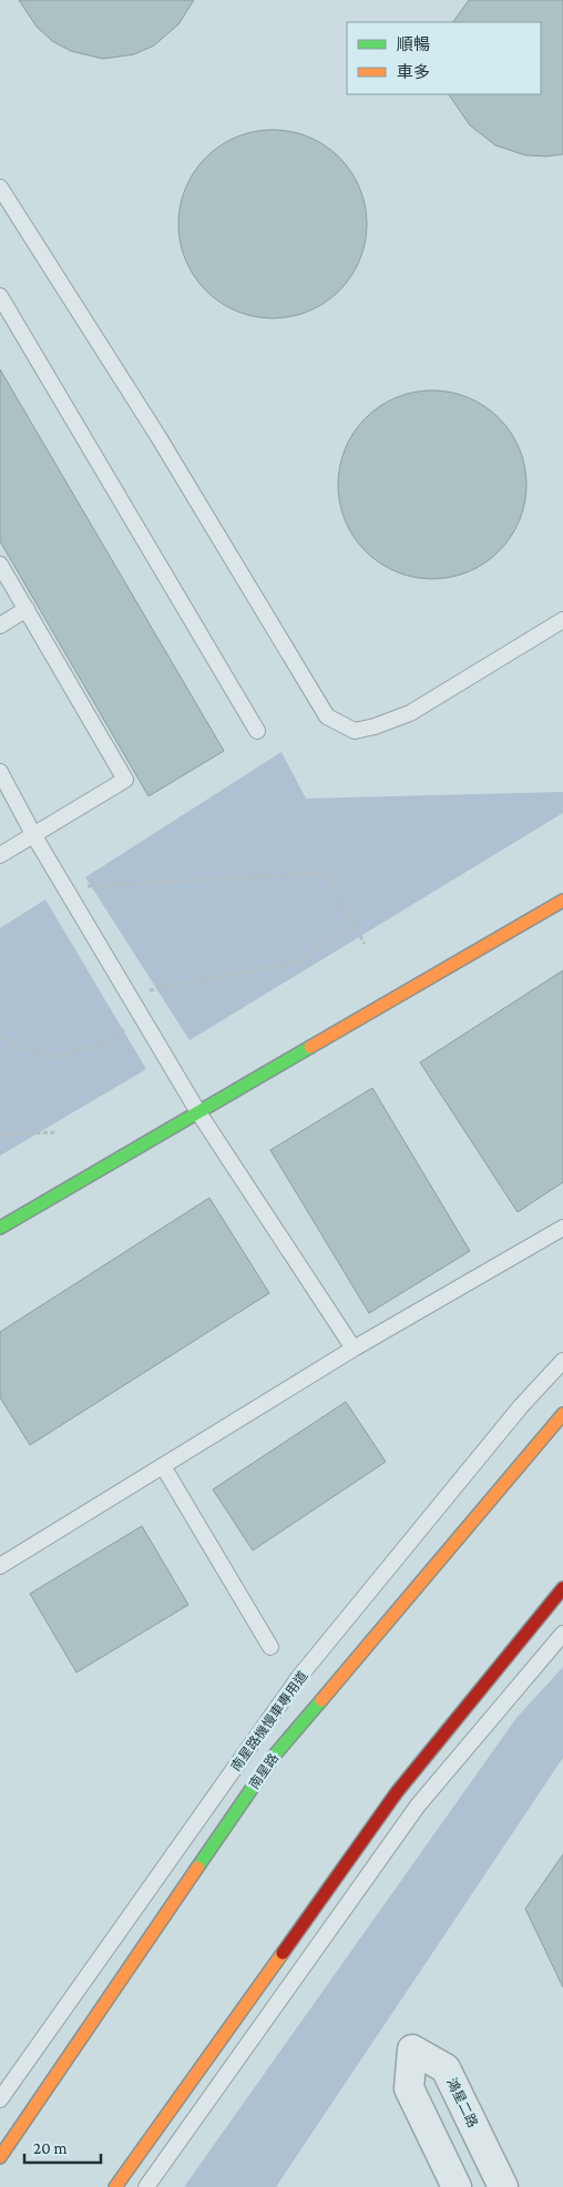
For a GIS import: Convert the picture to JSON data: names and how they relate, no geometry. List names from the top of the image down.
{
  "streets": {
    "street": ["南星路", "鴻星二路"],
    "lane": ["南星路機慢車專用道"]
  },
  "legend": ["順暢", "車多"],
  "scale_bar": "20 m"
}
